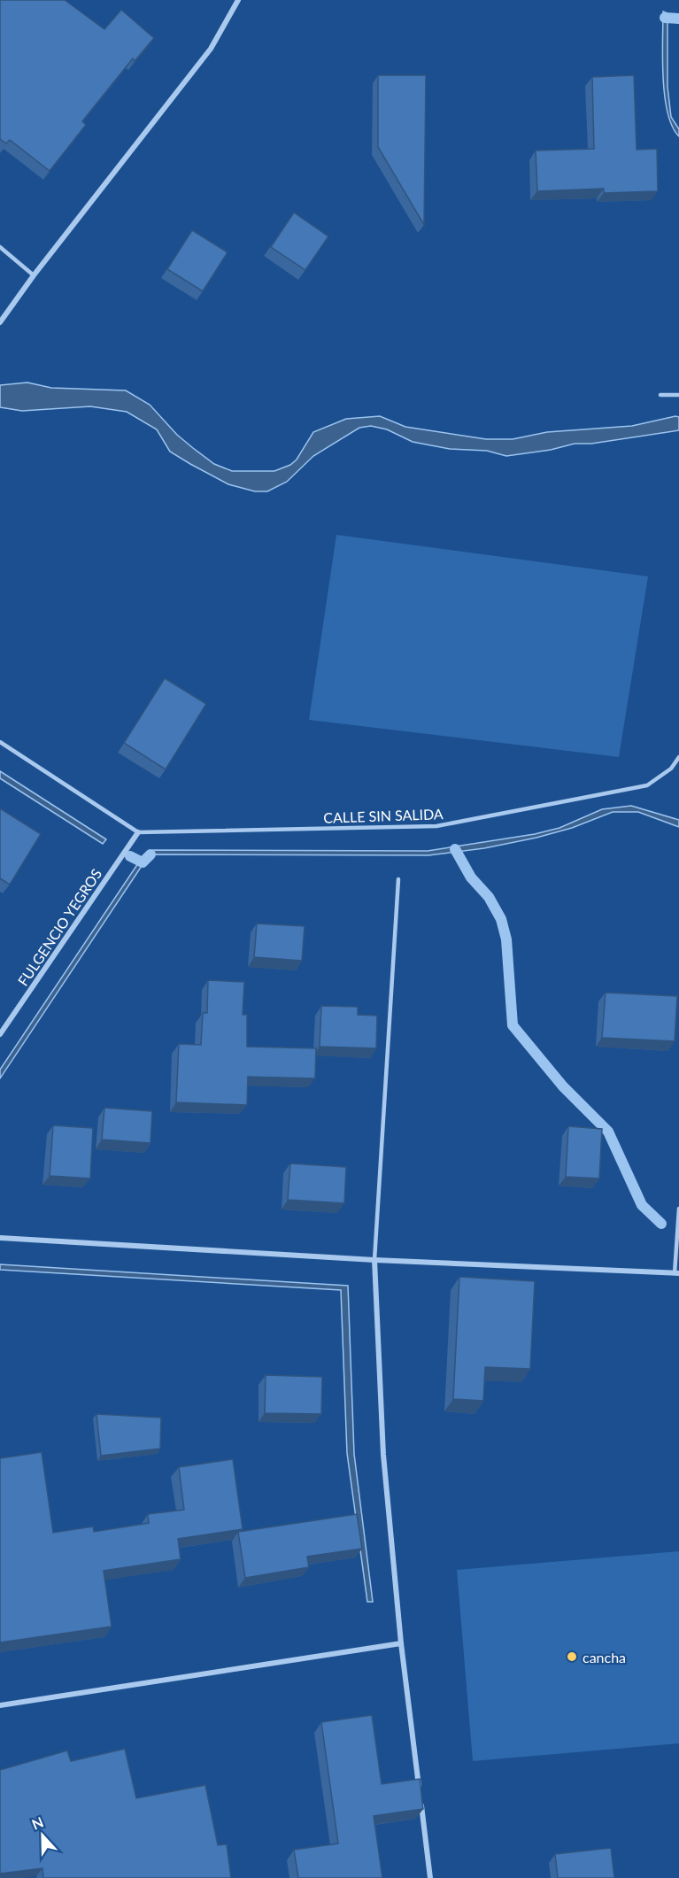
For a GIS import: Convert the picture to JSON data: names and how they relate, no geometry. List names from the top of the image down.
{
  "streets": {
    "street": ["FULGENCIO YEGROS"],
    "lane": ["CALLE SIN SALIDA"]
  },
  "crossings": [
    ["CALLE SIN SALIDA", "FULGENCIO YEGROS"]
  ],
  "places": ["cancha"],
  "north": "top"
}
